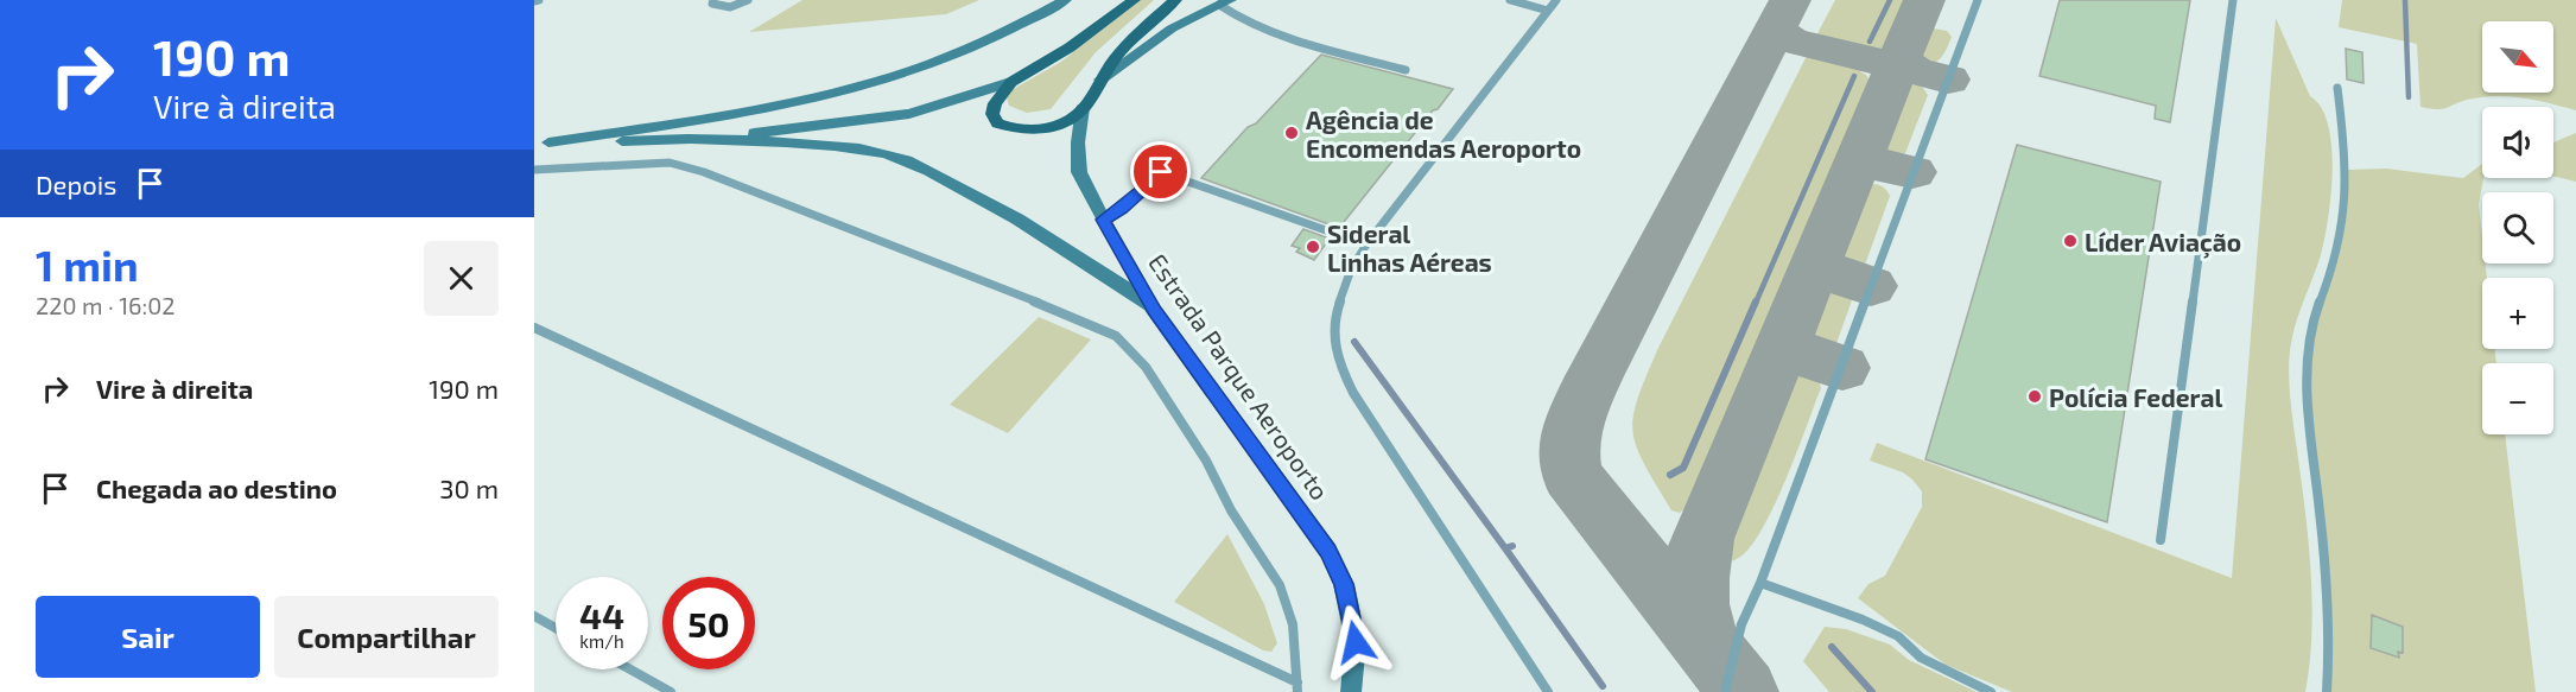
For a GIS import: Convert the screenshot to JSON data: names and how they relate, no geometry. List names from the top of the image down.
{
  "streets": {
    "main road": ["Estrada Parque Aeroporto"]
  },
  "places": [
    "Agência de Encomendas Aeroporto",
    "Líder Aviação",
    "Sideral Linhas Aéreas",
    "Polícia Federal"
  ],
  "north": "bottom right",
  "page": {
    "turn": ["190 m", "Vire à direita"],
    "map_buttons": ["+", "−"],
    "then": "Depois",
    "heading": ["1 min", "220 m · 16:02"],
    "list": [
      {
        "name": "Vire à direita",
        "value": "190 m"
      },
      {
        "name": "Chegada ao destino",
        "value": "30 m"
      }
    ],
    "speed": "44 km/h",
    "limit": "50",
    "buttons": ["Sair", "Compartilhar"]
  }
}
